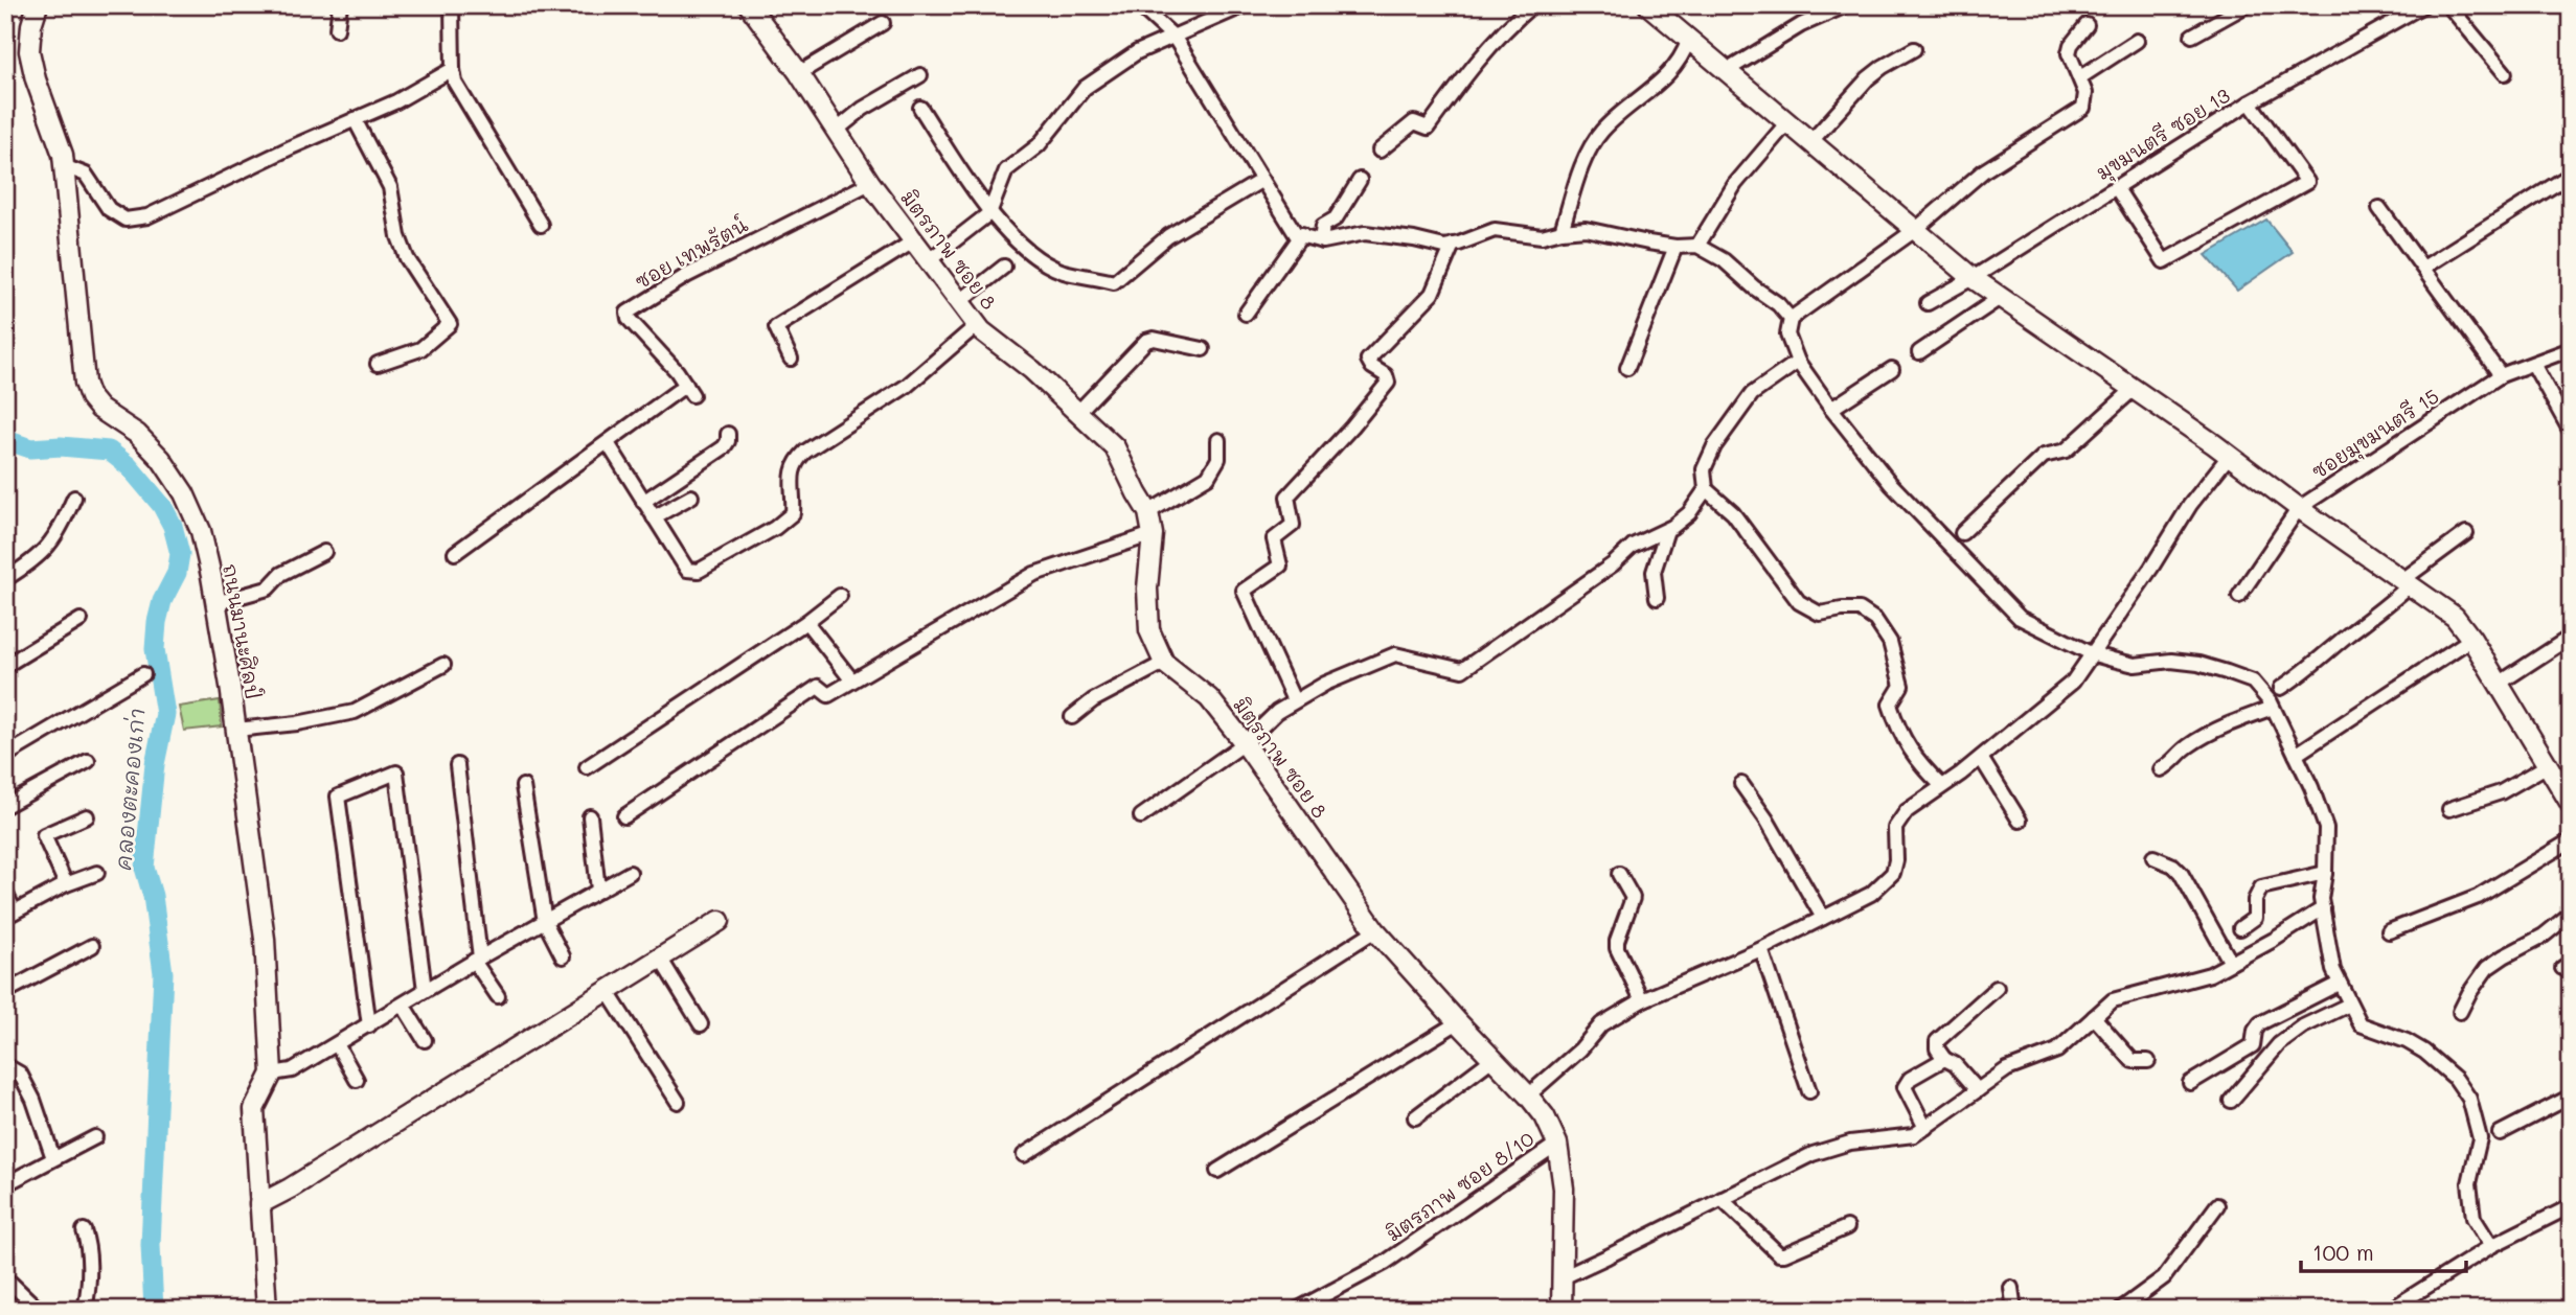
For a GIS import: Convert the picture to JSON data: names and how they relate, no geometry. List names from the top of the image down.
{
  "streets": {
    "street": [
      "มุขมนตรี ซอย 13",
      "มิตรภาพ ซอย 8",
      "ซอย เทพรัตน์",
      "ซอยมุขมนตรี 15",
      "ถนนมานะศิลป์",
      "มิตรภาพ ซอย 8/10"
    ]
  },
  "crossings": [
    ["มิตรภาพ ซอย 8", "ซอย เทพรัตน์"],
    ["มิตรภาพ ซอย 8", "มิตรภาพ ซอย 8/10"]
  ],
  "water": ["คลองตะคองเก่า"],
  "scale_bar": "100 m"
}
